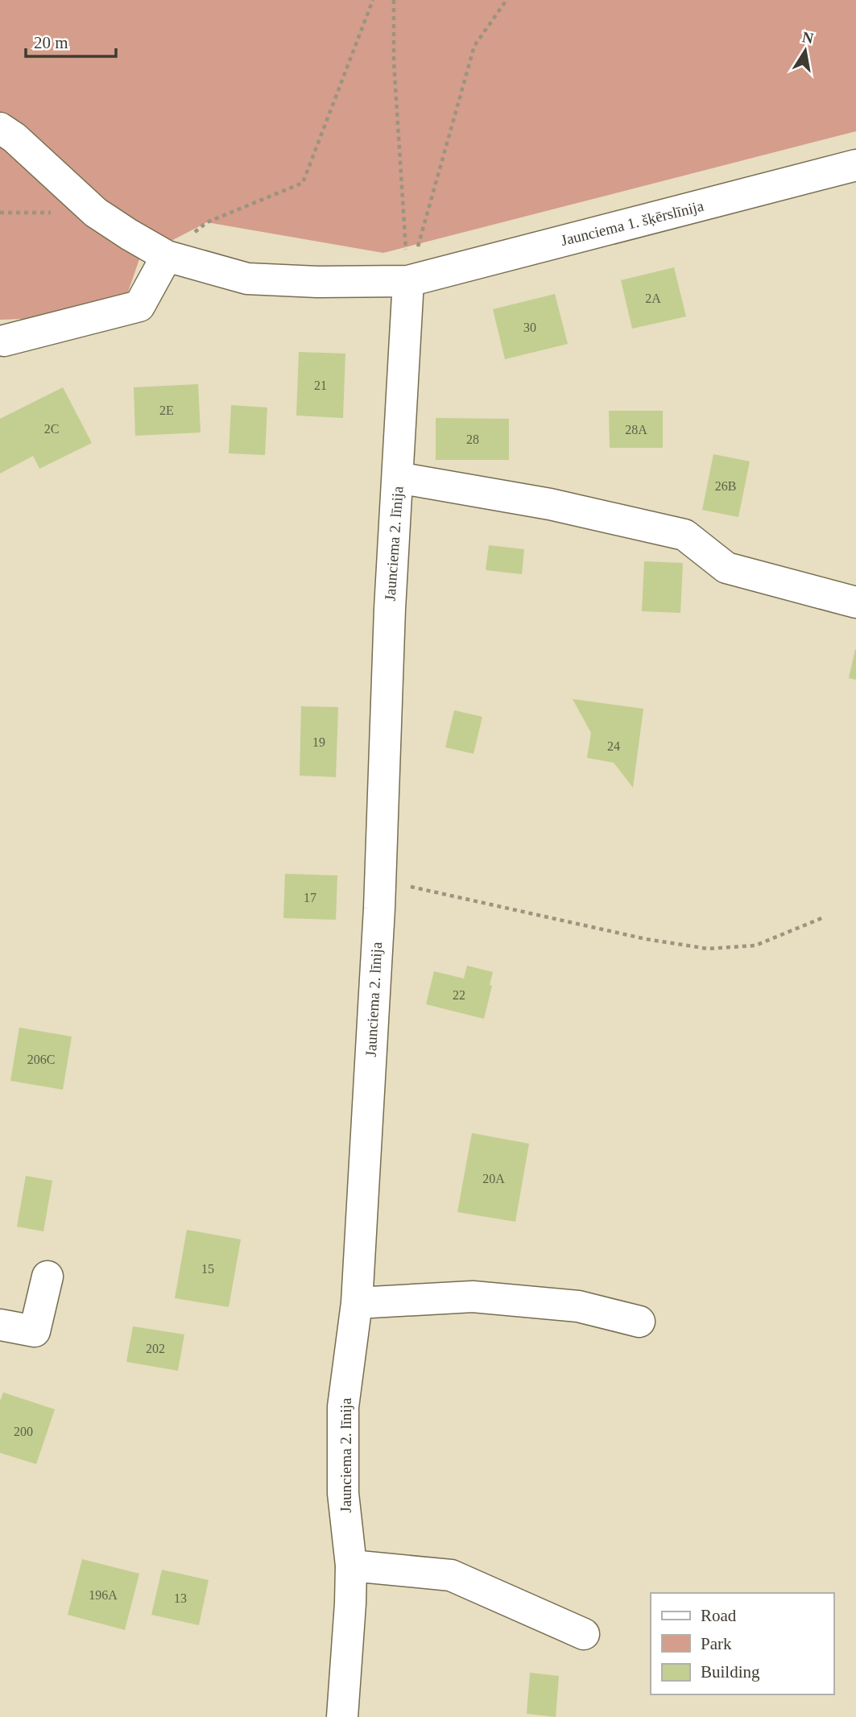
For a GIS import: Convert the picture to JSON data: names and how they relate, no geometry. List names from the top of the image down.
{
  "streets": {
    "street": ["Jaunciema 1. šķērslīnija", "Jaunciema 2. līnija"]
  },
  "crossings": [
    ["Jaunciema 1. šķērslīnija", "Jaunciema 2. līnija"]
  ],
  "house_numbers": [
    "2A",
    "30",
    "21",
    "2E",
    "2C",
    "28A",
    "28",
    "26B",
    "19",
    "24",
    "17",
    "22",
    "206C",
    "20A",
    "15",
    "202",
    "200",
    "196A",
    "13"
  ],
  "legend": ["Road", "Park", "Building"],
  "scale_bar": "20 m",
  "north": "top"
}
